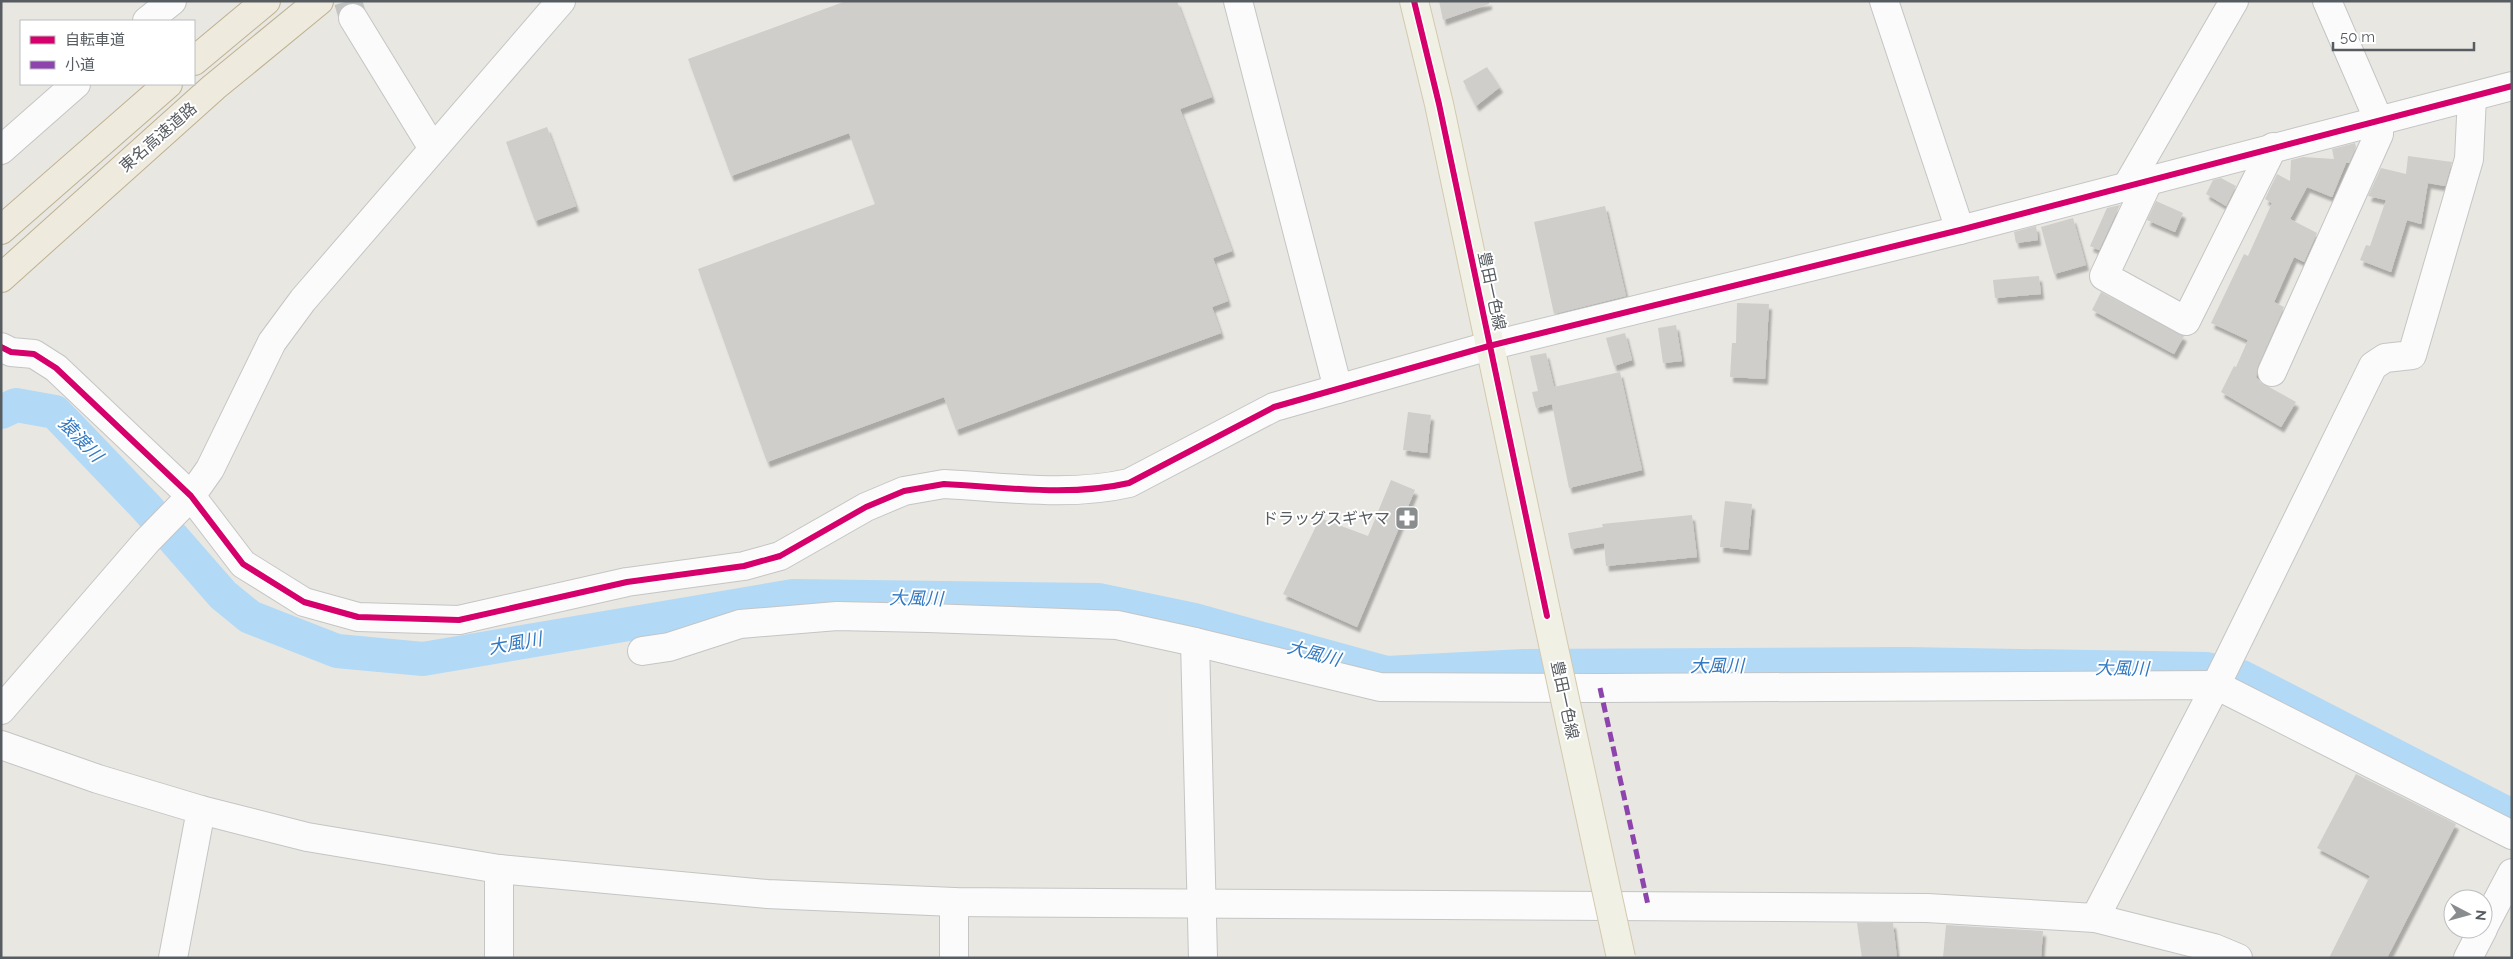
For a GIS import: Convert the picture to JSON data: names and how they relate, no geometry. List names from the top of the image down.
{
  "streets": {
    "highway": ["東名高速道路"],
    "main road": ["豊田一色線"]
  },
  "water": ["猿渡川", "大風川"],
  "places": {
    "pharmacy": ["ドラッグスギヤマ"]
  },
  "legend": ["自転車道", "小道"],
  "scale_bar": "50 m",
  "north": "right"
}
